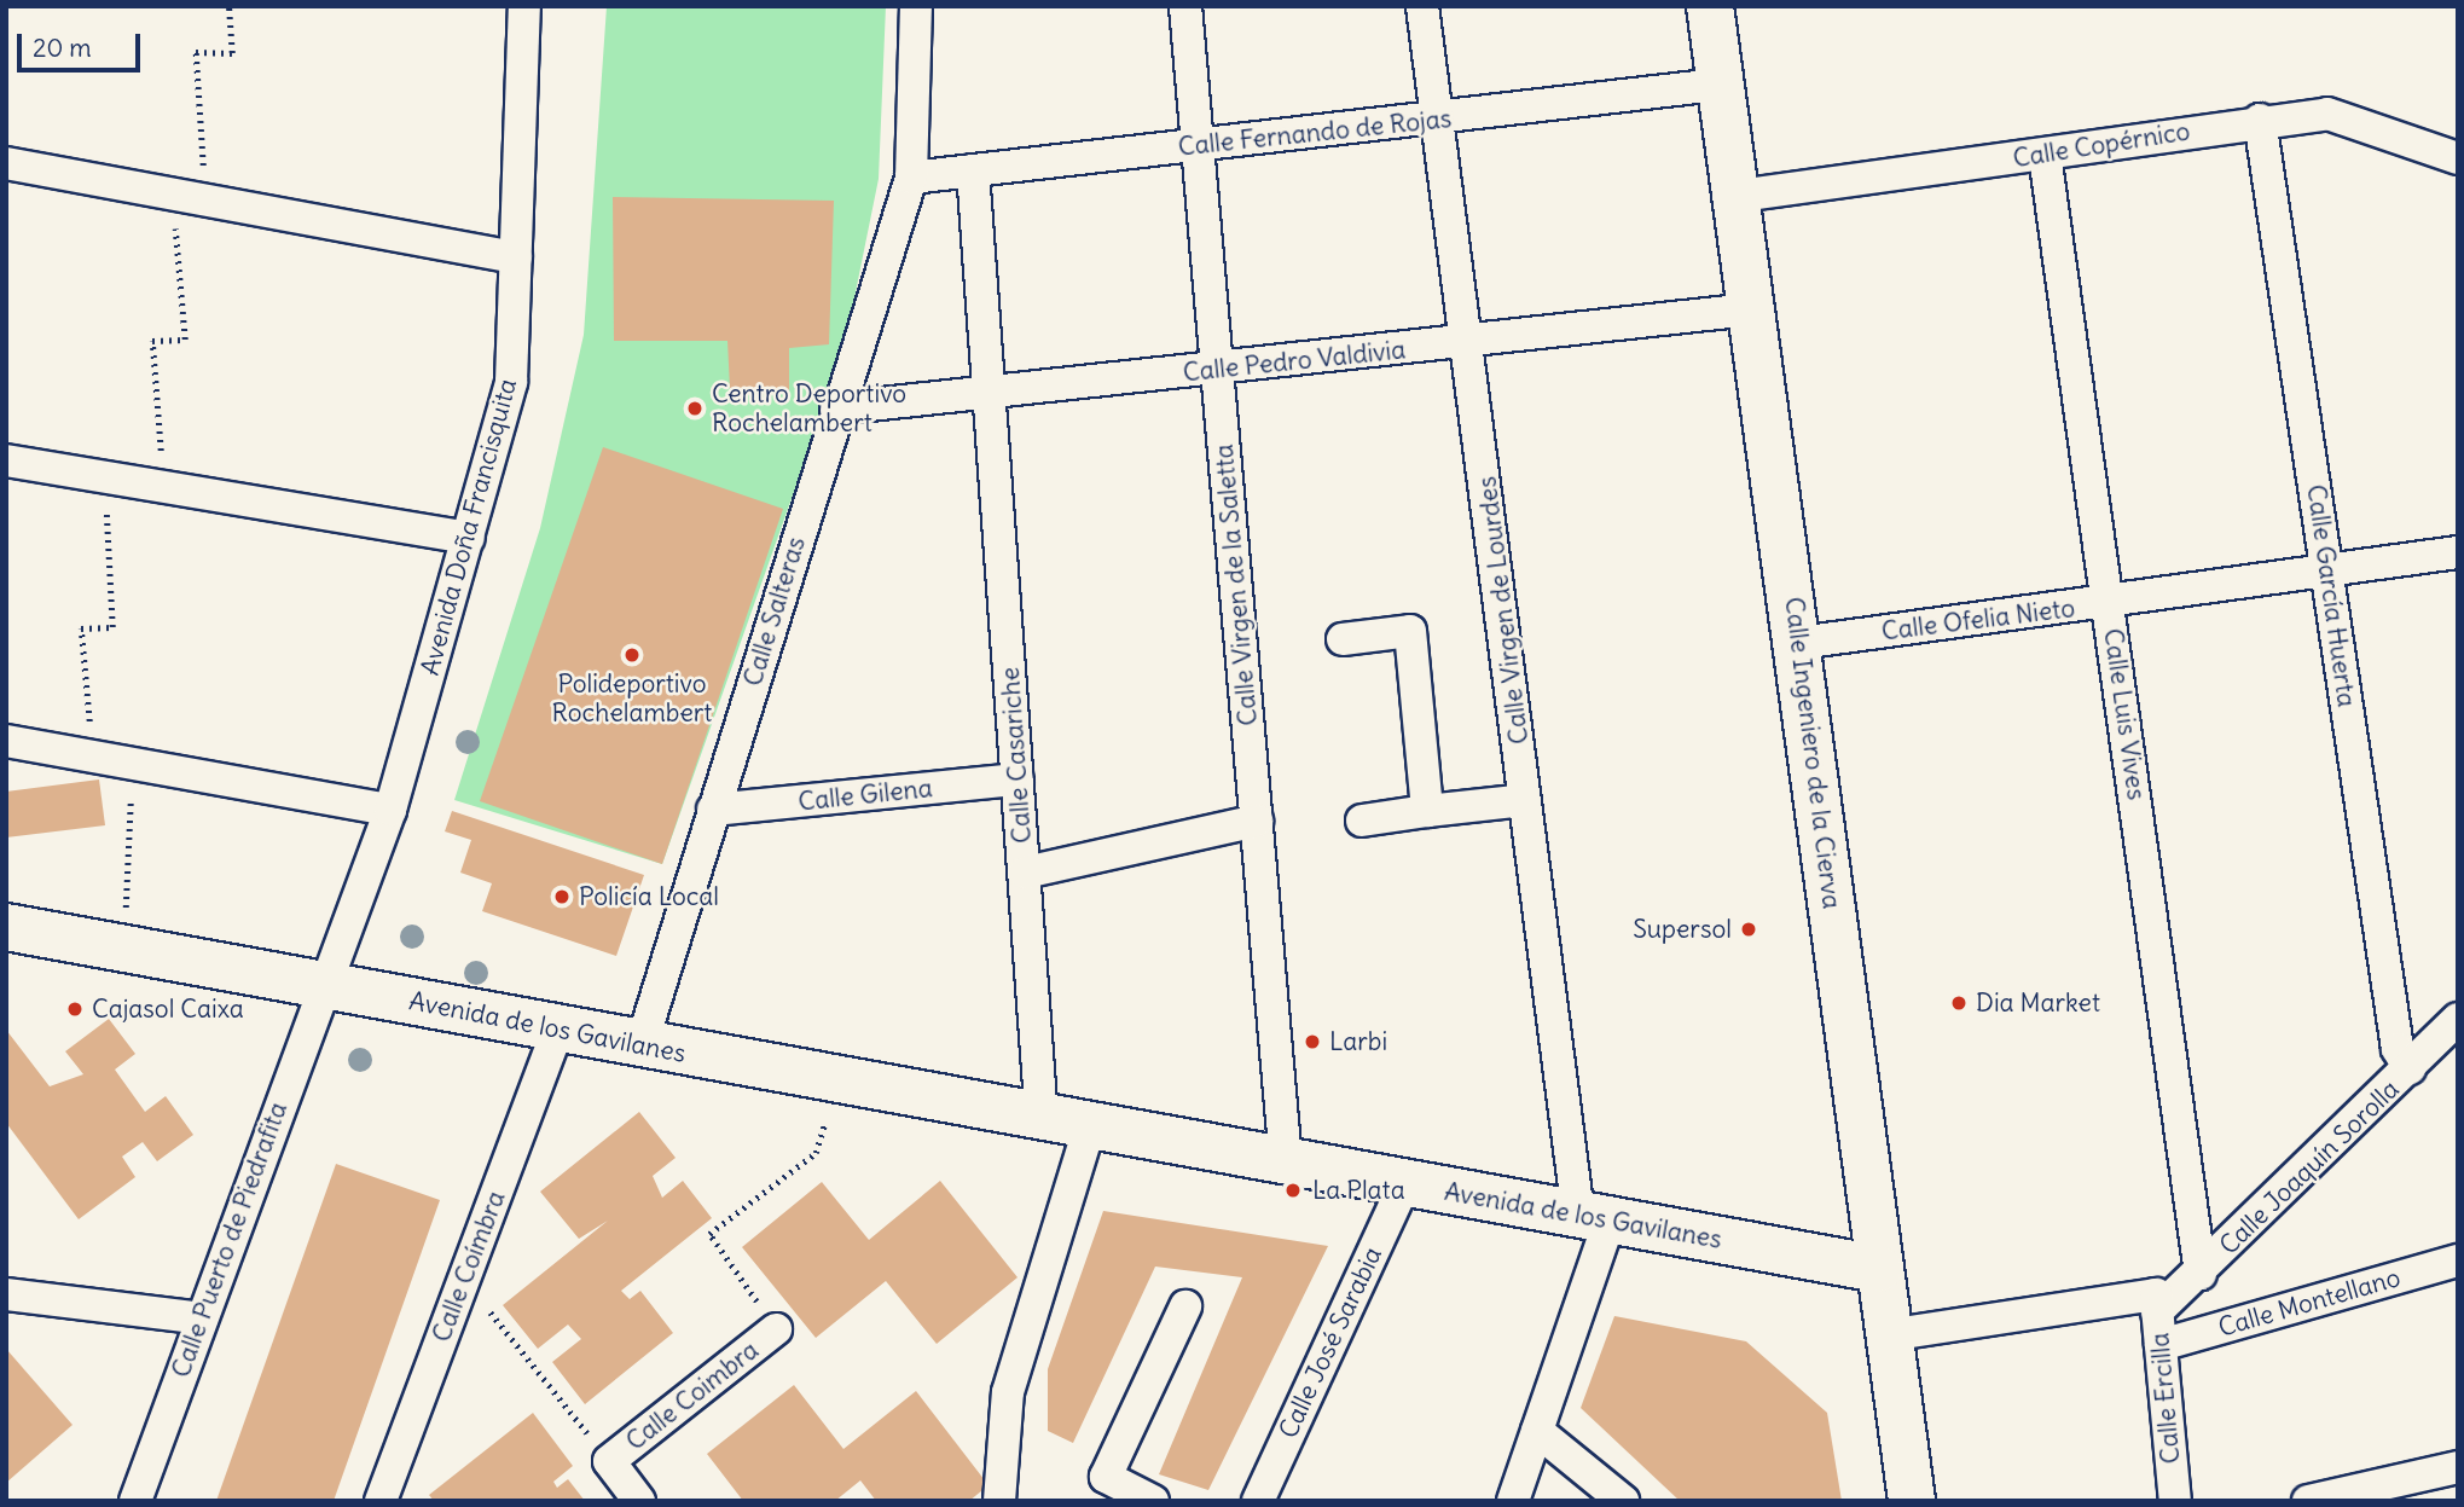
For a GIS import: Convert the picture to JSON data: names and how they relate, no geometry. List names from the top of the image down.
{
  "streets": {
    "street": [
      "Calle Fernando de Rojas",
      "Calle Copérnico",
      "Calle Pedro Valdivia",
      "Avenida Doña Francisquita",
      "Calle Virgen de la Saletta",
      "Calle García Huerta",
      "Calle Virgen de Lourdes",
      "Calle Salteras",
      "Calle Ofelia Nieto",
      "Calle Luis Vives",
      "Calle Ingeniero de la Cierva",
      "Calle Casariche",
      "Calle Gilena",
      "Avenida de los Gavilanes",
      "Calle Joaquín Sorolla",
      "Calle Puerto de Piedrafita",
      "Calle Coímbra",
      "Calle Montellano",
      "Calle José Sarabia",
      "Calle Coimbra",
      "Calle Ercilla"
    ]
  },
  "crossings": [
    ["Calle Fernando de Rojas", "Calle Virgen de la Saletta"],
    ["Calle Fernando de Rojas", "Calle Virgen de Lourdes"],
    ["Calle Fernando de Rojas", "Calle Salteras"],
    ["Calle Fernando de Rojas", "Calle Ingeniero de la Cierva"],
    ["Calle Fernando de Rojas", "Calle Casariche"],
    ["Calle Copérnico", "Calle García Huerta"],
    ["Calle Copérnico", "Calle Luis Vives"],
    ["Calle Copérnico", "Calle Ingeniero de la Cierva"],
    ["Calle Pedro Valdivia", "Calle Virgen de la Saletta"],
    ["Calle Pedro Valdivia", "Calle Virgen de Lourdes"],
    ["Calle Pedro Valdivia", "Calle Salteras"],
    ["Calle Pedro Valdivia", "Calle Ingeniero de la Cierva"],
    ["Calle Pedro Valdivia", "Calle Casariche"],
    ["Avenida Doña Francisquita", "Avenida de los Gavilanes"],
    ["Avenida Doña Francisquita", "Calle Puerto de Piedrafita"],
    ["Calle Virgen de la Saletta", "Avenida de los Gavilanes"],
    ["Calle García Huerta", "Calle Ofelia Nieto"],
    ["Calle García Huerta", "Calle Joaquín Sorolla"],
    ["Calle Virgen de Lourdes", "Avenida de los Gavilanes"],
    ["Calle Salteras", "Calle Gilena"],
    ["Calle Salteras", "Avenida de los Gavilanes"],
    ["Calle Ofelia Nieto", "Calle Luis Vives"],
    ["Calle Ofelia Nieto", "Calle Ingeniero de la Cierva"],
    ["Calle Luis Vives", "Calle Joaquín Sorolla"],
    ["Calle Ingeniero de la Cierva", "Avenida de los Gavilanes"],
    ["Calle Casariche", "Calle Gilena"],
    ["Calle Casariche", "Avenida de los Gavilanes"],
    ["Avenida de los Gavilanes", "Calle Puerto de Piedrafita"],
    ["Avenida de los Gavilanes", "Calle Coímbra"],
    ["Avenida de los Gavilanes", "Calle José Sarabia"],
    ["Calle Joaquín Sorolla", "Calle Ercilla"],
    ["Calle Montellano", "Calle Ercilla"]
  ],
  "places": [
    "Centro Deportivo Rochelambert",
    "Polideportivo Rochelambert",
    "Policía Local",
    "Supersol",
    "Dia Market",
    "Cajasol Caixa",
    "Larbi",
    "La Plata"
  ],
  "scale_bar": "20 m"
}
